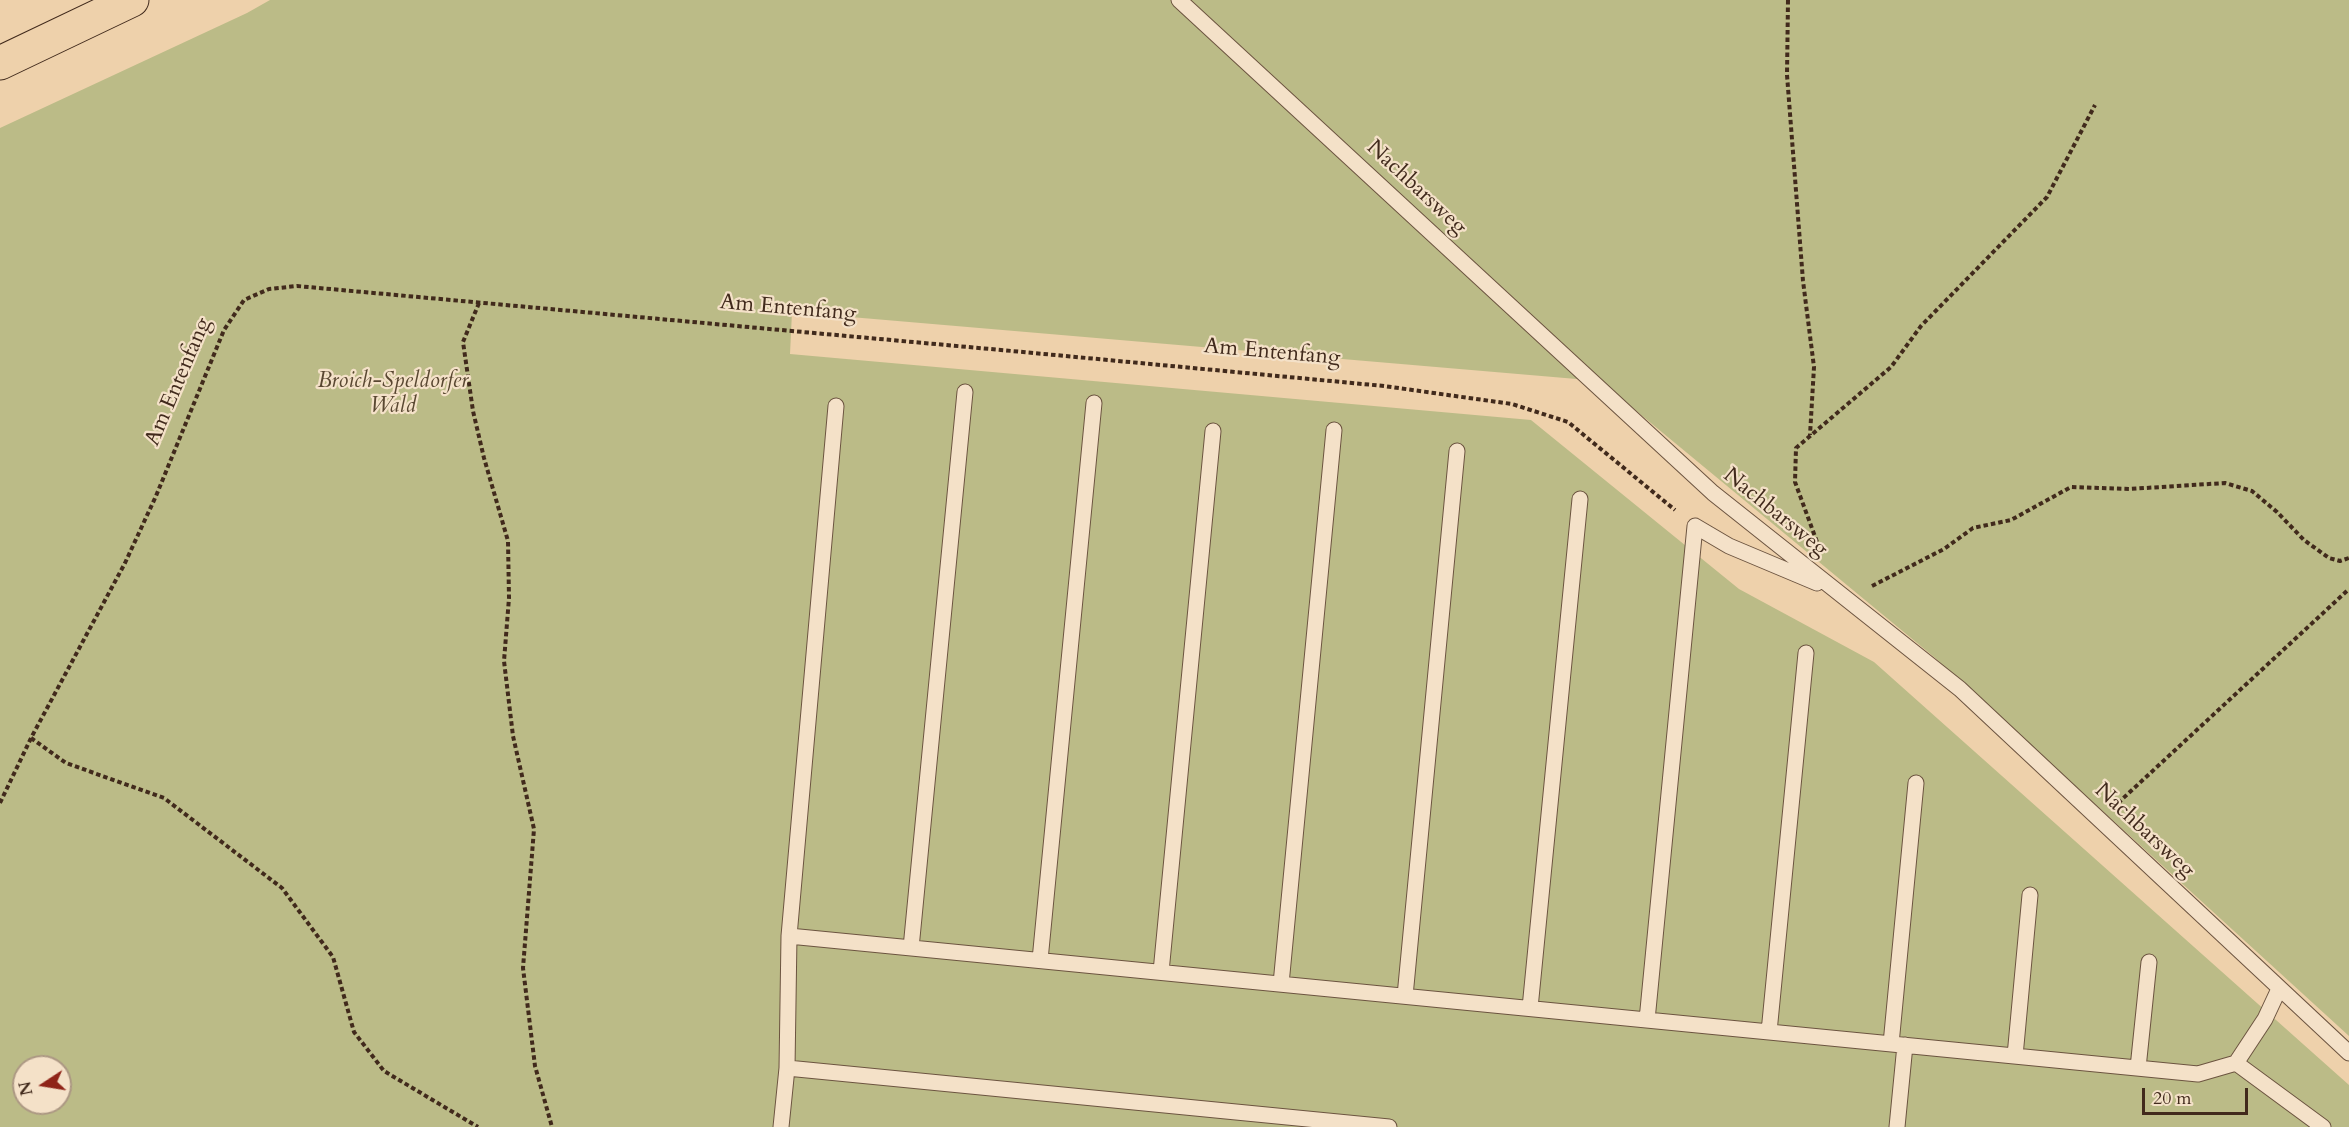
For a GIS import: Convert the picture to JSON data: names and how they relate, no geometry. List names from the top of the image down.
{
  "streets": {
    "lane": ["Nachbarsweg"],
    "path": ["Am Entenfang"]
  },
  "parks": ["Broich-Speldorfer Wald"],
  "scale_bar": "20 m",
  "north": "left"
}
